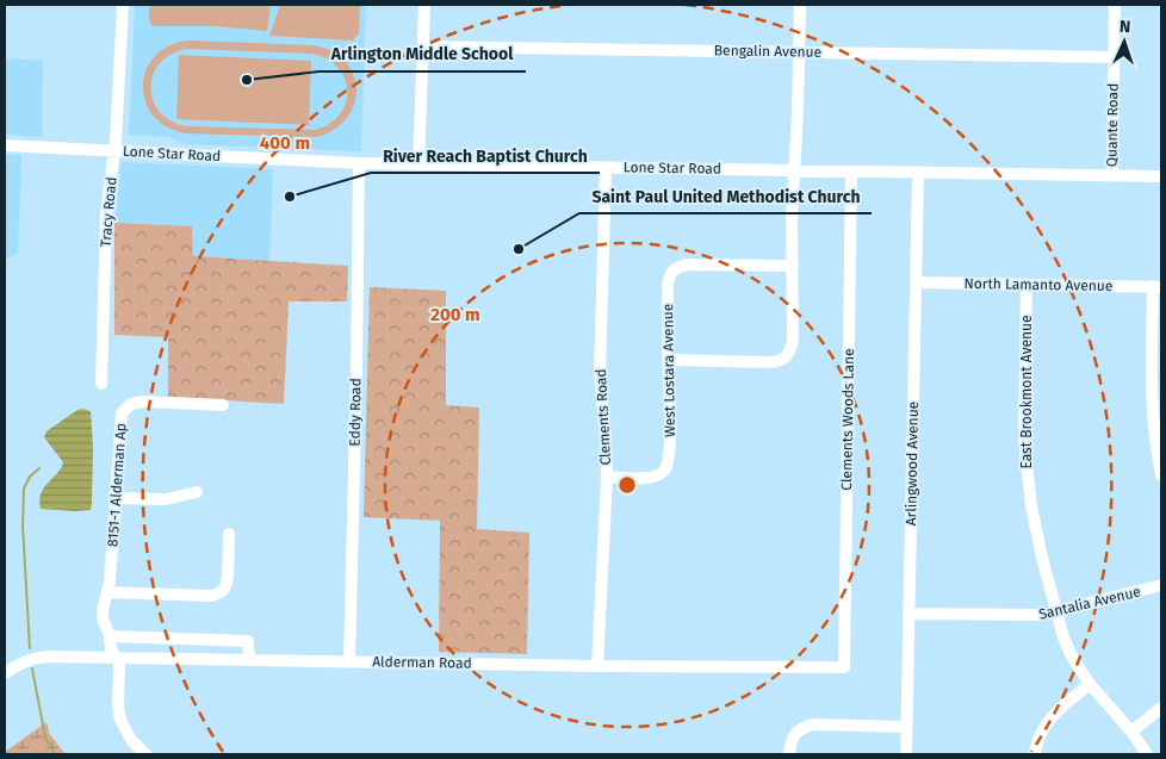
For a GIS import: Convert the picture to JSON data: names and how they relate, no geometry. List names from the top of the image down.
{
  "streets": {
    "street": [
      "Bengalin Avenue",
      "Quante Road",
      "Lone Star Road",
      "Tracy Road",
      "North Lamanto Avenue",
      "West Lostara Avenue",
      "East Brookmont Avenue",
      "Eddy Road",
      "Clements Road",
      "Clements Woods Lane",
      "Arlingwood Avenue",
      "8151-1 Alderman Ap",
      "Santalia Avenue",
      "Alderman Road"
    ]
  },
  "crossings": [
    ["Bengalin Avenue", "Quante Road"],
    ["Quante Road", "Lone Star Road"],
    ["Lone Star Road", "Tracy Road"],
    ["Lone Star Road", "Eddy Road"],
    ["Lone Star Road", "Clements Road"],
    ["Lone Star Road", "Clements Woods Lane"],
    ["Lone Star Road", "Arlingwood Avenue"],
    ["North Lamanto Avenue", "East Brookmont Avenue"],
    ["North Lamanto Avenue", "Arlingwood Avenue"],
    ["West Lostara Avenue", "Clements Road"],
    ["East Brookmont Avenue", "Santalia Avenue"],
    ["Eddy Road", "Alderman Road"],
    ["Clements Road", "Alderman Road"],
    ["Clements Woods Lane", "Alderman Road"],
    ["Arlingwood Avenue", "Santalia Avenue"],
    ["8151-1 Alderman Ap", "Alderman Road"]
  ],
  "places": ["Arlington Middle School", "River Reach Baptist Church", "Saint Paul United Methodist Church"],
  "north": "top",
  "rings": ["400 m", "200 m"]
}
